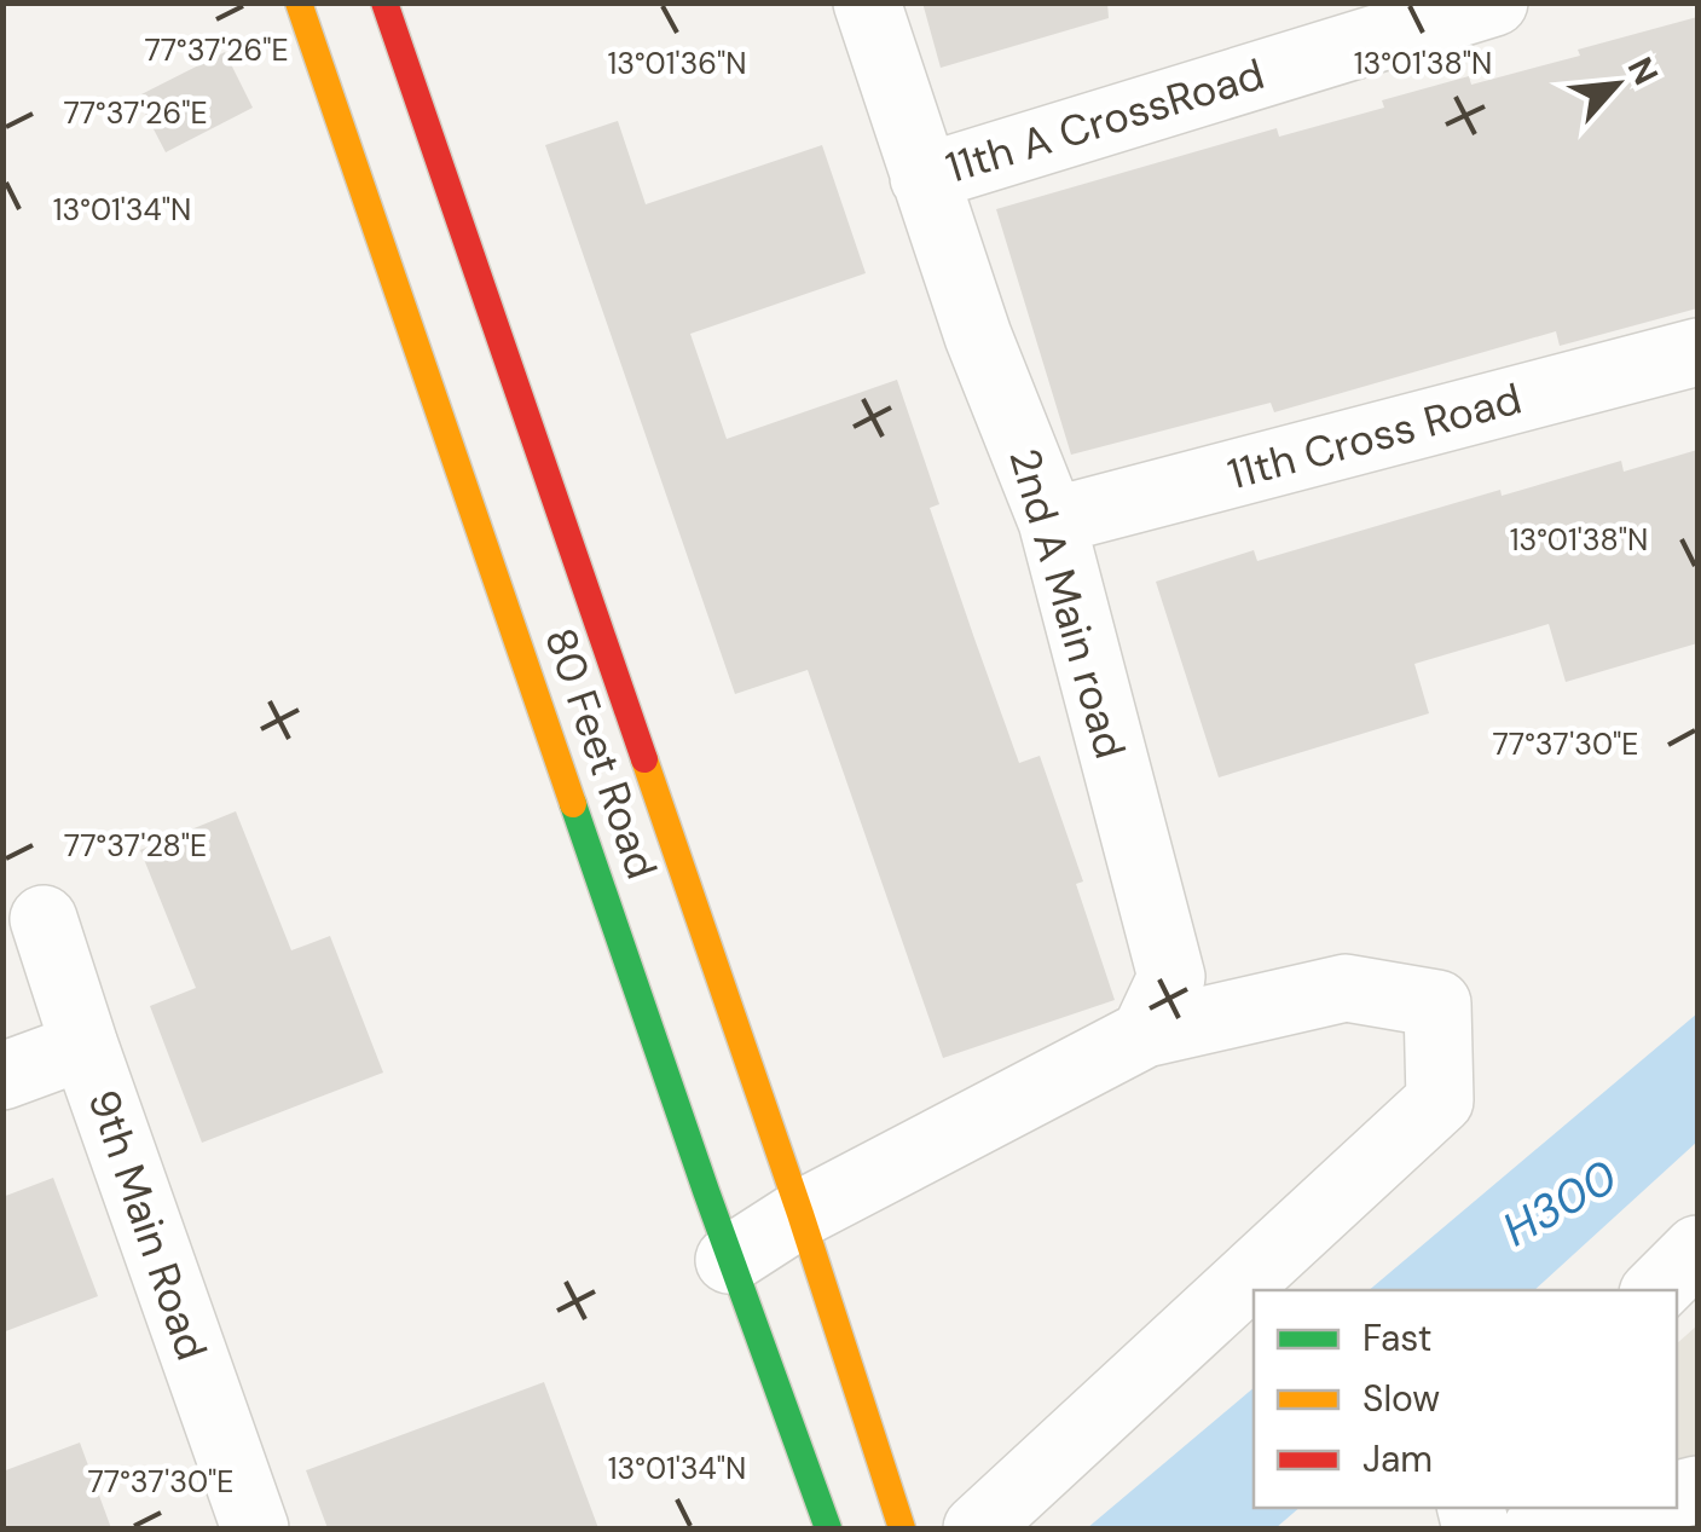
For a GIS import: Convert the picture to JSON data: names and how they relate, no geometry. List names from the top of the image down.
{
  "streets": {
    "main road": ["80 Feet Road"],
    "street": [
      "11th A CrossRoad",
      "11th Cross Road",
      "2nd A Main road",
      "9th Main Road"
    ]
  },
  "crossings": [
    ["11th A CrossRoad", "2nd A Main road"],
    ["11th Cross Road", "2nd A Main road"]
  ],
  "water": ["H300"],
  "legend": ["Fast", "Slow", "Jam"],
  "north": "top right",
  "coordinates": [
    "77°37'26\"E",
    "13°01'36\"N",
    "13°01'38\"N",
    "13°01'34\"N",
    "77°37'30\"E",
    "77°37'28\"E"
  ]
}
